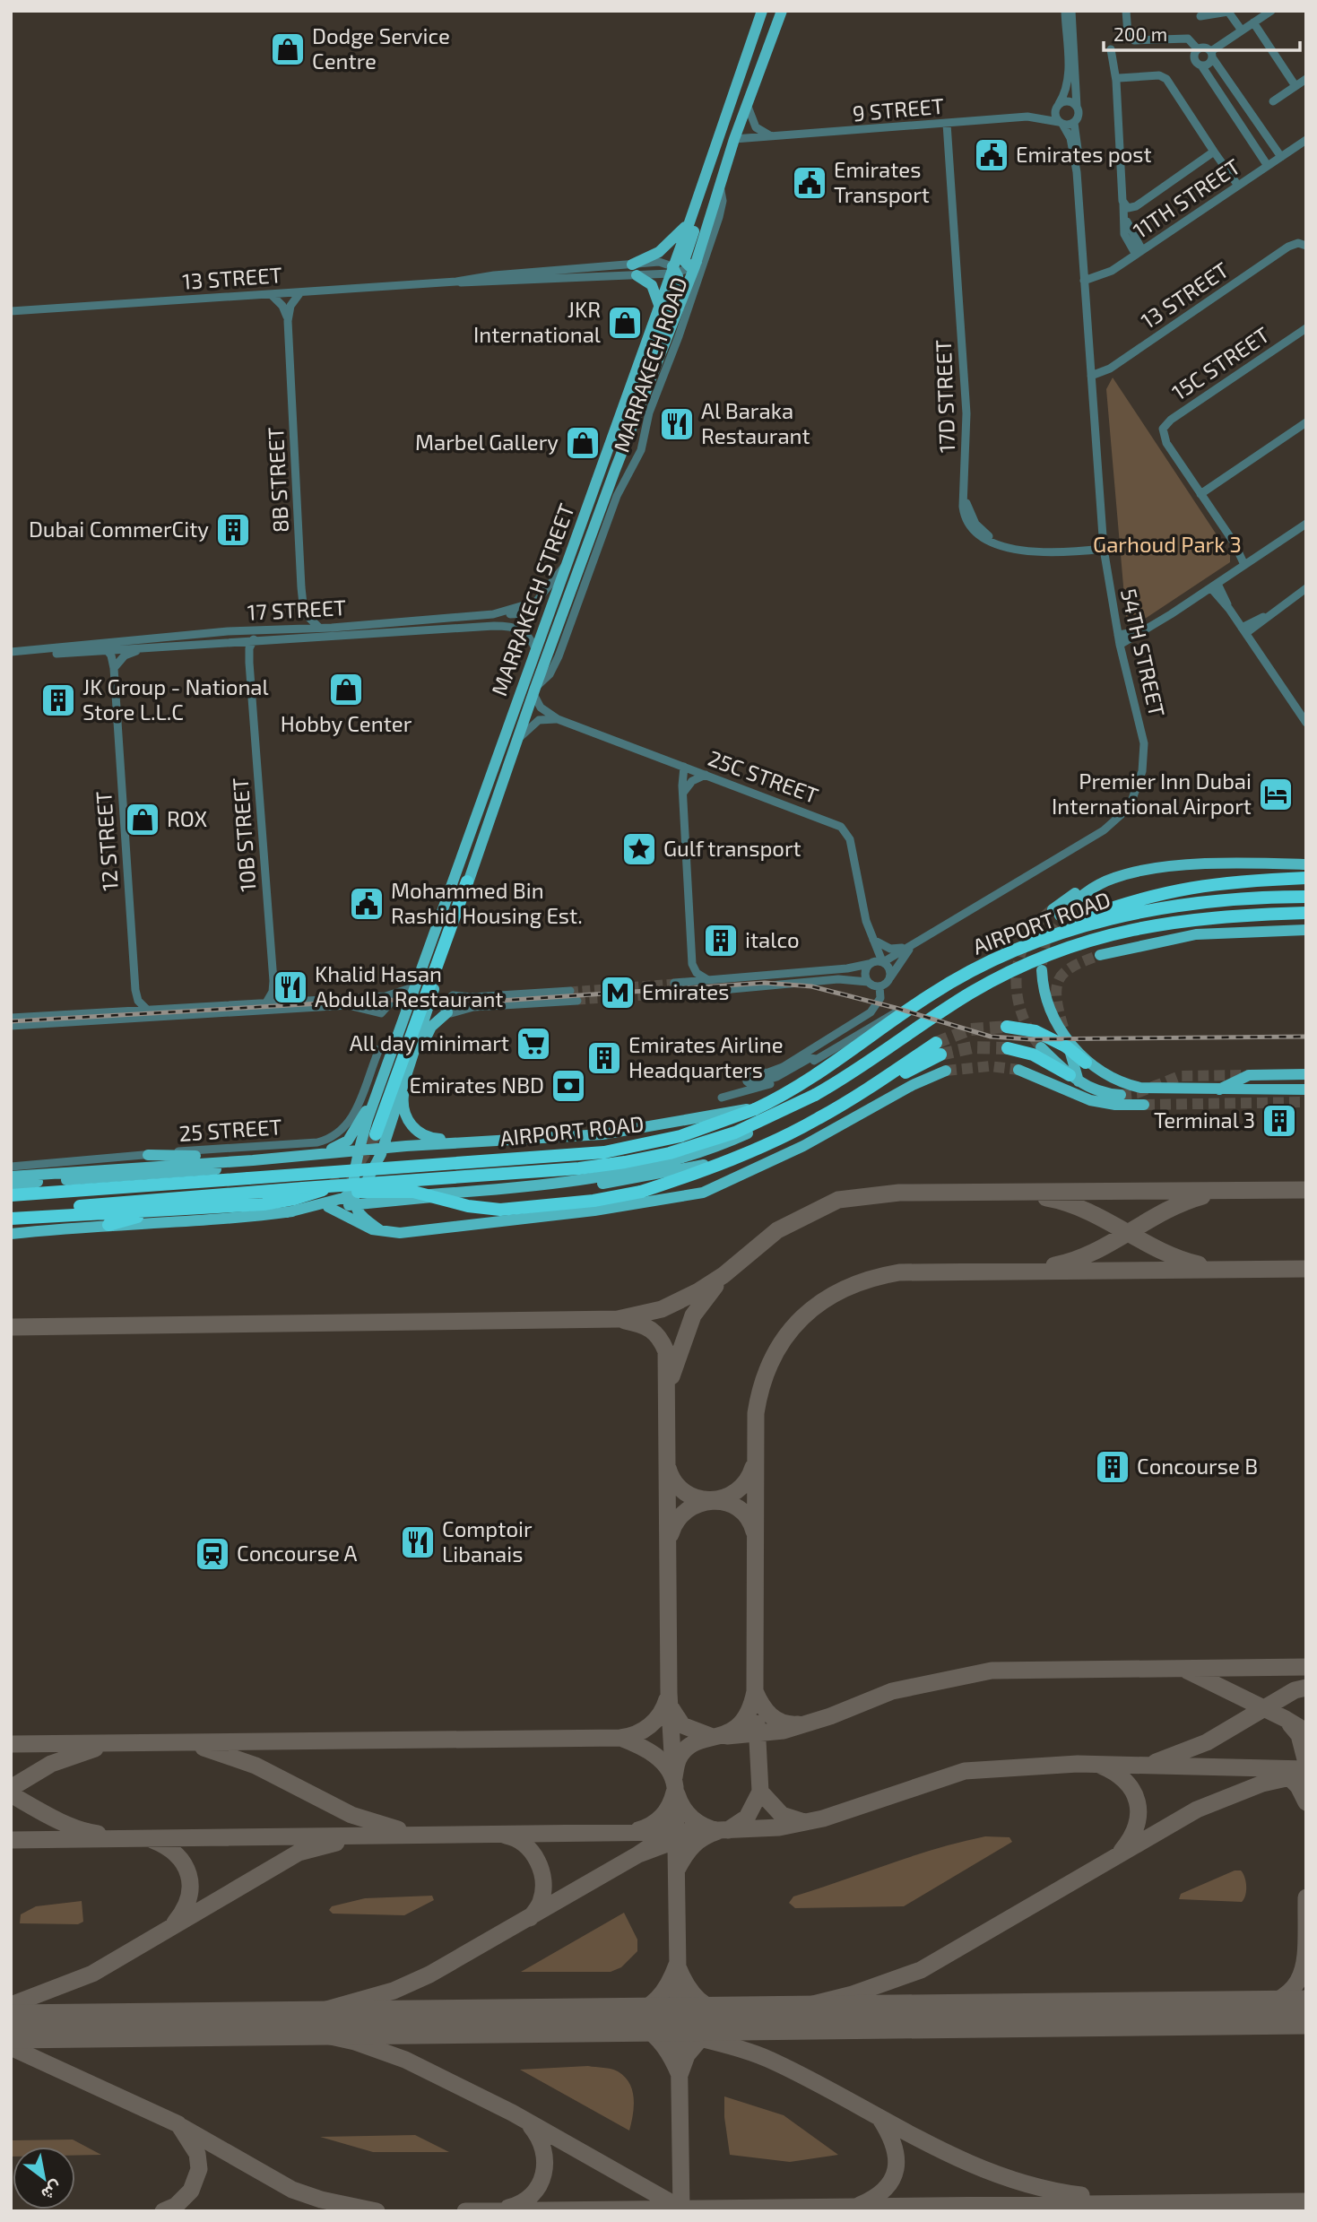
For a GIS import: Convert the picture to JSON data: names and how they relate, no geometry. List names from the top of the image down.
{
  "streets": {
    "highway": ["AIRPORT ROAD"],
    "main road": ["MARRAKECH STREET"],
    "street": [
      "9 STREET",
      "11TH STREET",
      "13 STREET",
      "15C STREET",
      "MARRAKECH ROAD",
      "17D STREET",
      "8B STREET",
      "17 STREET",
      "54TH STREET",
      "25C STREET",
      "10B STREET",
      "12 STREET",
      "25 STREET"
    ]
  },
  "crossings": [
    ["9 STREET", "17D STREET"],
    ["9 STREET", "MARRAKECH STREET"],
    ["9 STREET", "54TH STREET"],
    ["11TH STREET", "54TH STREET"],
    ["13 STREET", "8B STREET"],
    ["13 STREET", "MARRAKECH STREET"],
    ["13 STREET", "54TH STREET"],
    ["MARRAKECH ROAD", "MARRAKECH STREET"],
    ["MARRAKECH ROAD", "25C STREET"],
    ["17D STREET", "54TH STREET"],
    ["8B STREET", "17 STREET"],
    ["MARRAKECH STREET", "17 STREET"],
    ["MARRAKECH STREET", "25C STREET"],
    ["MARRAKECH STREET", "25 STREET"],
    ["17 STREET", "10B STREET"],
    ["17 STREET", "12 STREET"],
    ["54TH STREET", "25C STREET"]
  ],
  "parks": ["Garhoud Park 3"],
  "places": {
    "shop": [
      "Dodge Service Centre",
      "JKR International",
      "Marbel Gallery",
      "Hobby Center",
      "ROX"
    ],
    "public building": ["Emirates post", "Emirates Transport", "Mohammed Bin Rashid Housing Est."],
    "restaurant": ["Al Baraka Restaurant", "Khalid Hasan Abdulla Restaurant", "Comptoir Libanais"],
    "building": [
      "Dubai CommerCity",
      "JK Group - National Store L.L.C",
      "italco",
      "Emirates Airline Headquarters",
      "Terminal 3",
      "Concourse B"
    ],
    "hotel": ["Premier Inn Dubai International Airport"],
    "place": ["Gulf transport"],
    "metro station": ["Emirates"],
    "supermarket": ["All day minimart"],
    "bank": ["Emirates NBD"],
    "station": ["Concourse A"]
  },
  "scale_bar": "200 m",
  "north": "bottom right"
}
